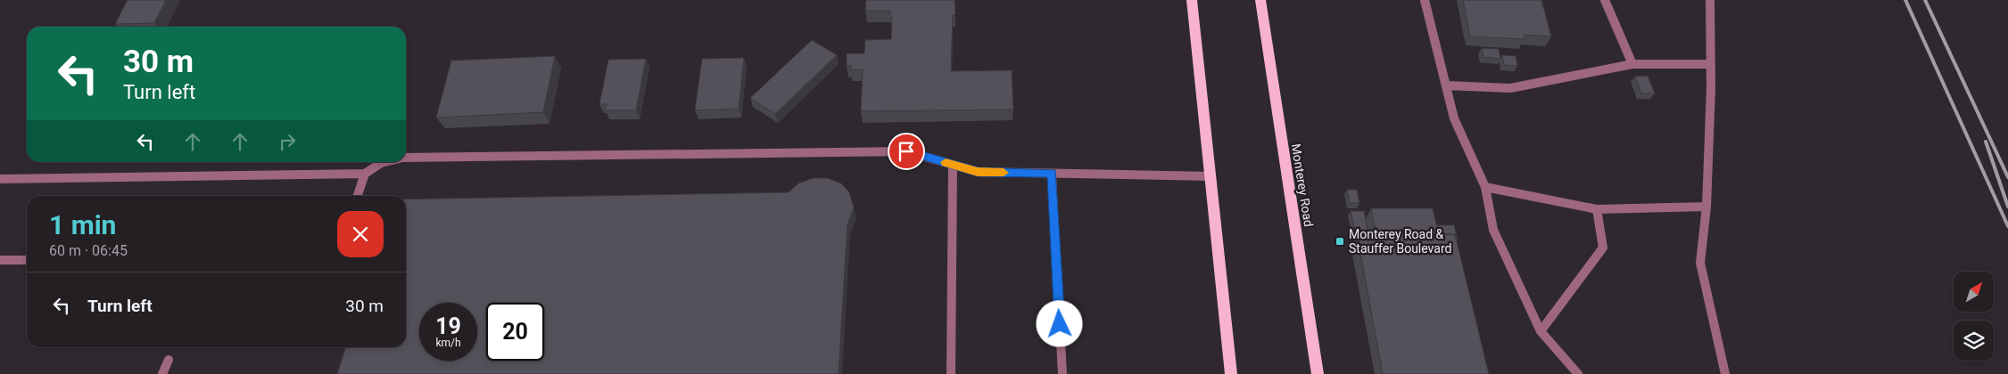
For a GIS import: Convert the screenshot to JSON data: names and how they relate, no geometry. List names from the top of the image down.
{
  "streets": {
    "main road": ["Monterey Road"]
  },
  "places": {
    "transit": ["Monterey Road & Stauffer Boulevard"]
  },
  "north": "top right",
  "page": {
    "turn": ["30 m", "Turn left"],
    "heading": ["1 min", "60 m · 06:45"],
    "list": [
      {
        "name": "Turn left",
        "value": "30 m"
      }
    ],
    "speed": "19 km/h",
    "limit": "20"
  }
}
